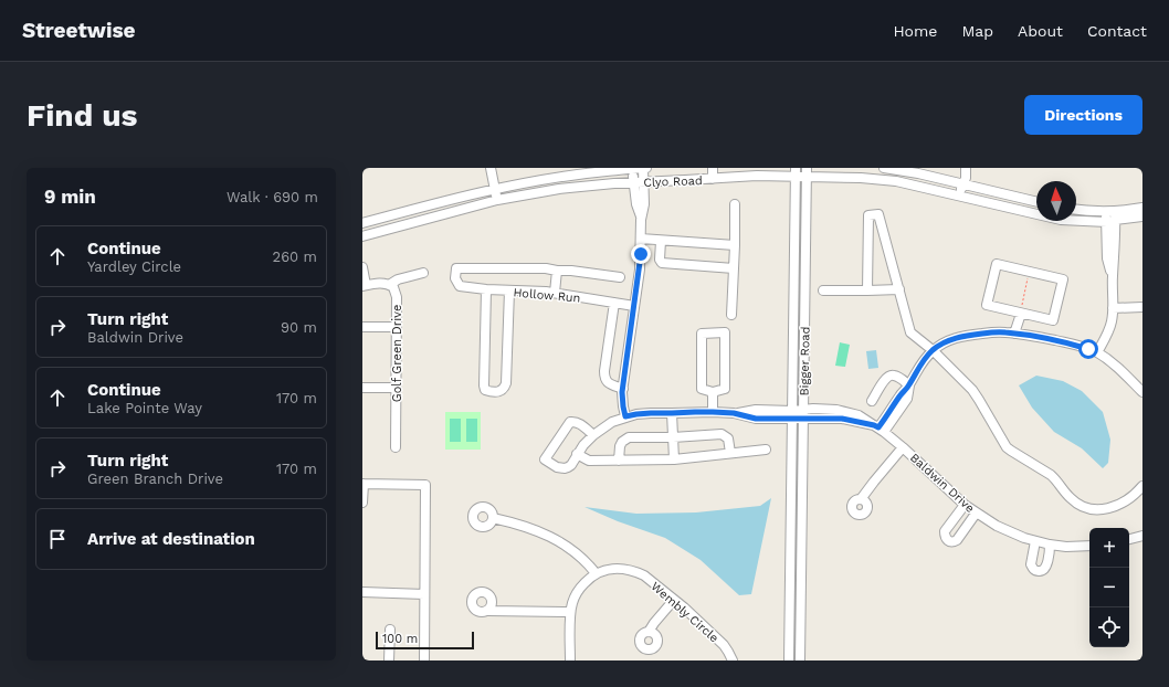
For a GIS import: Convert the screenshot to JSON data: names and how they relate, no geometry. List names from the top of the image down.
{
  "streets": {
    "street": [
      "Clyo Road",
      "Hollow Run",
      "Golf Green Drive",
      "Bigger Road",
      "Baldwin Drive",
      "Wembly Circle"
    ]
  },
  "crossings": [
    ["Clyo Road", "Bigger Road"],
    ["Bigger Road", "Baldwin Drive"]
  ],
  "scale_bar": "100 m",
  "north": "top",
  "page": {
    "header": "Streetwise",
    "nav": [
      "Home",
      "Map",
      "About",
      "Contact"
    ],
    "buttons": "Directions",
    "title": "Find us",
    "heading": ["9 min", "Walk · 690 m"],
    "list": [
      ["Continue", "Yardley Circle", "260 m"],
      ["Turn right", "Baldwin Drive", "90 m"],
      ["Continue", "Lake Pointe Way", "170 m"],
      ["Turn right", "Green Branch Drive", "170 m"],
      "Arrive at destination"
    ],
    "map_buttons": ["+", "−"],
    "scale": "100 m"
  }
}
